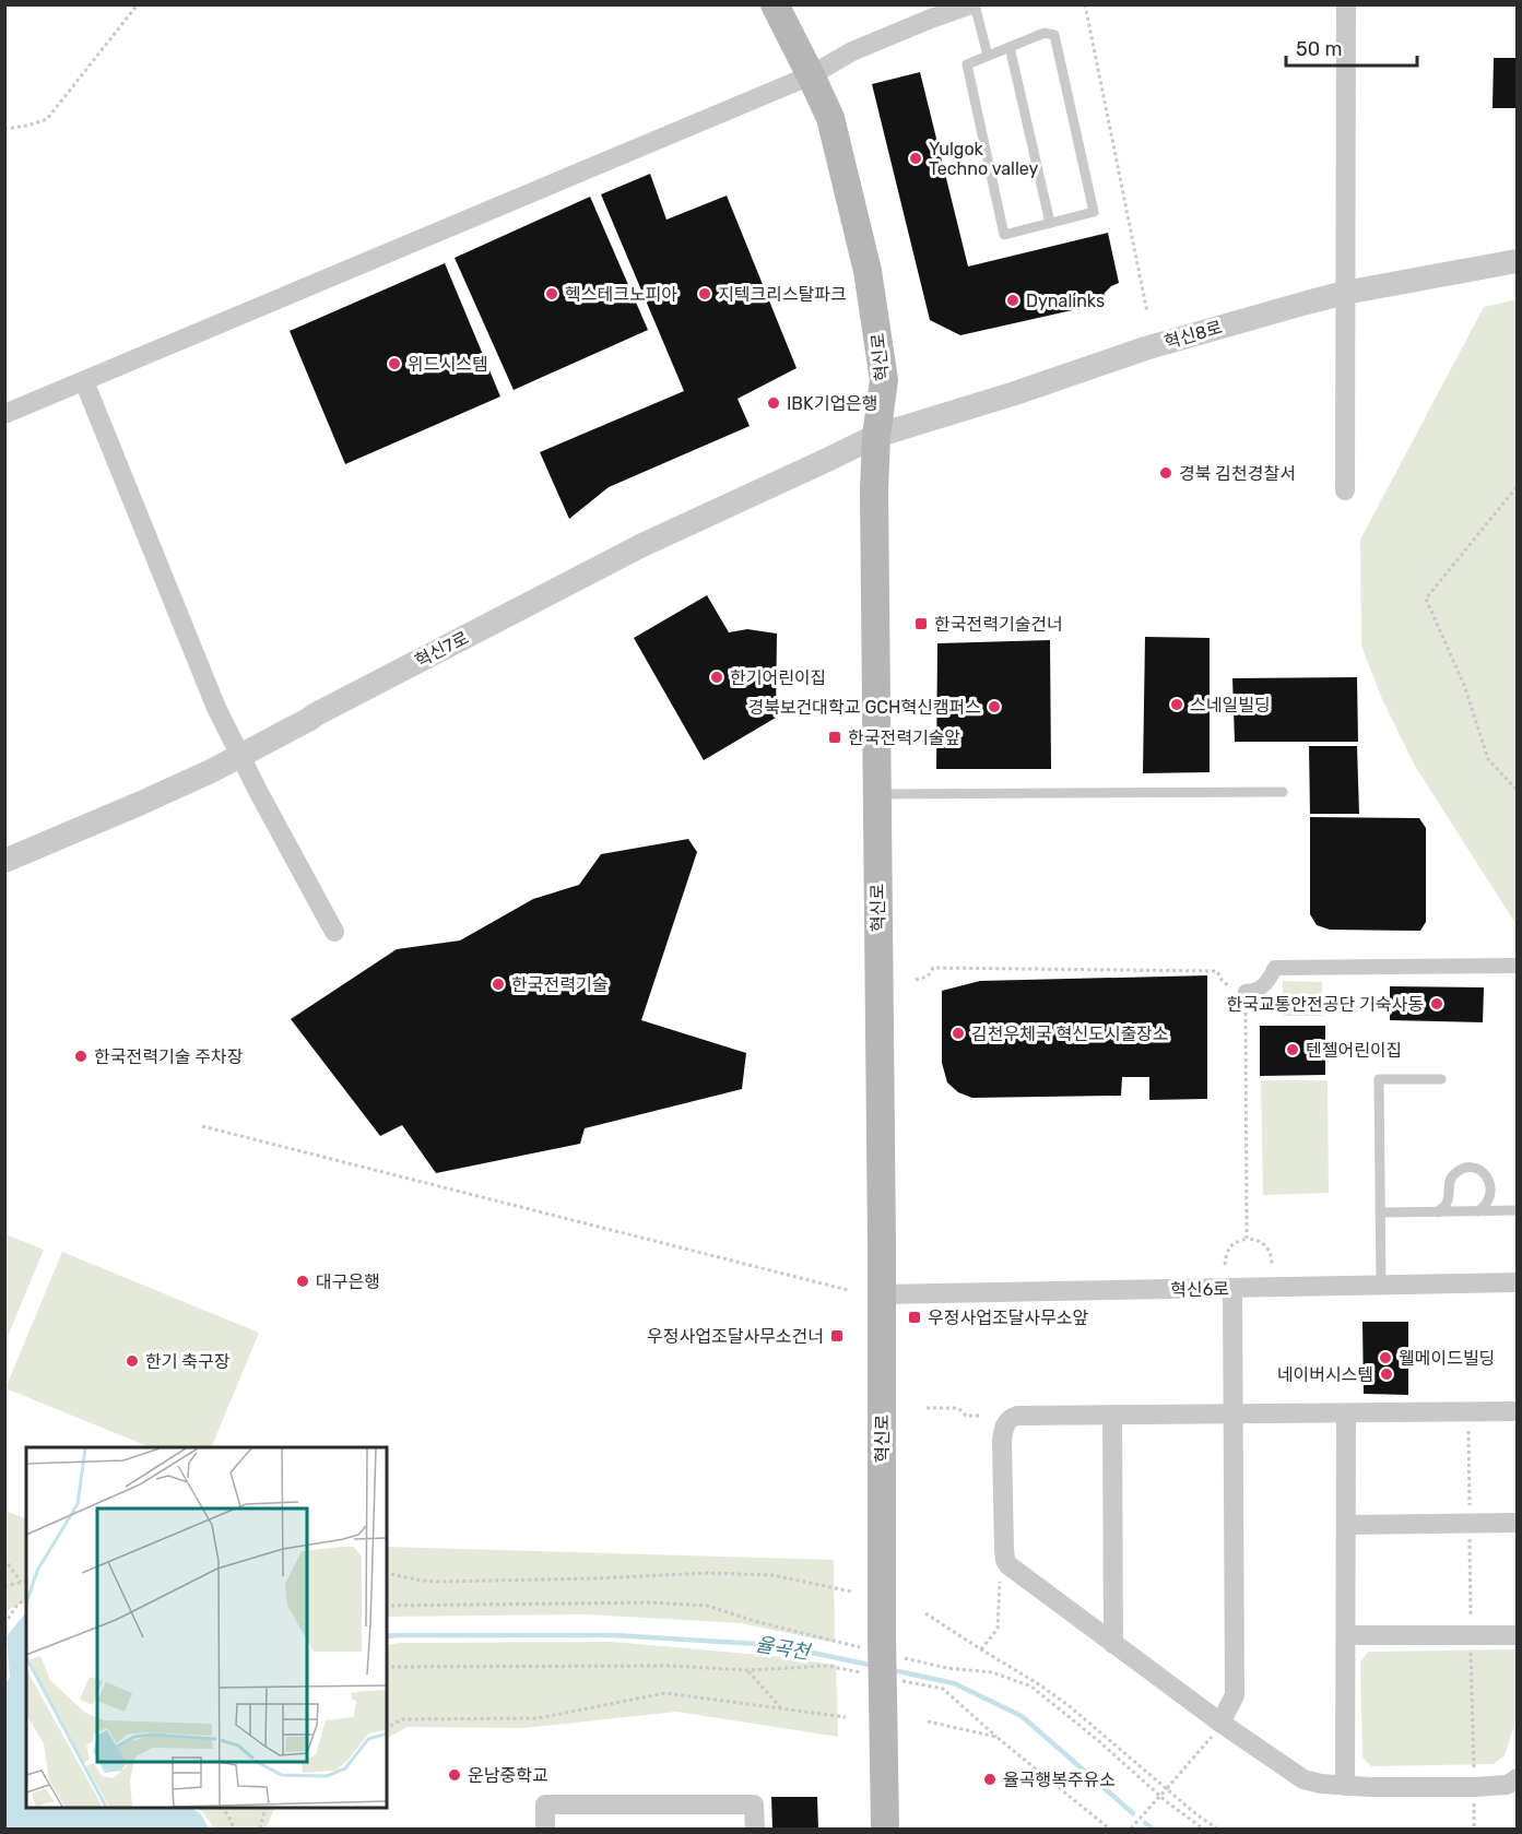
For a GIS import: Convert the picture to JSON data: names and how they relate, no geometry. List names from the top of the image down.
{
  "streets": {
    "main road": ["혁신로"],
    "street": ["혁신8로", "혁신7로", "혁신6로"]
  },
  "crossings": [
    ["혁신8로", "혁신로"],
    ["혁신8로", "혁신7로"],
    ["혁신로", "혁신7로"],
    ["혁신로", "혁신6로"]
  ],
  "water": ["율곡천"],
  "places": {
    "other": [
      "Yulgok Techno valley",
      "헥스테크노피아",
      "지텍크리스탈파크",
      "Dynalinks",
      "위드시스템",
      "IBK기업은행",
      "경북 김천경찰서",
      "한기어린이집",
      "스네일빌딩",
      "경북보건대학교 GCH혁신캠퍼스",
      "한국전력기술",
      "한국교통안전공단 기숙사동",
      "김천우체국 혁신도시출장소",
      "텐젤어린이집",
      "한국전력기술 주차장",
      "대구은행",
      "웰메이드빌딩",
      "한기 축구장",
      "네이버시스템",
      "운남중학교",
      "율곡행복주유소"
    ],
    "transit": [
      "한국전력기술건너",
      "한국전력기술앞",
      "우정사업조달사무소앞",
      "우정사업조달사무소건너"
    ]
  },
  "scale_bar": "50 m"
}
